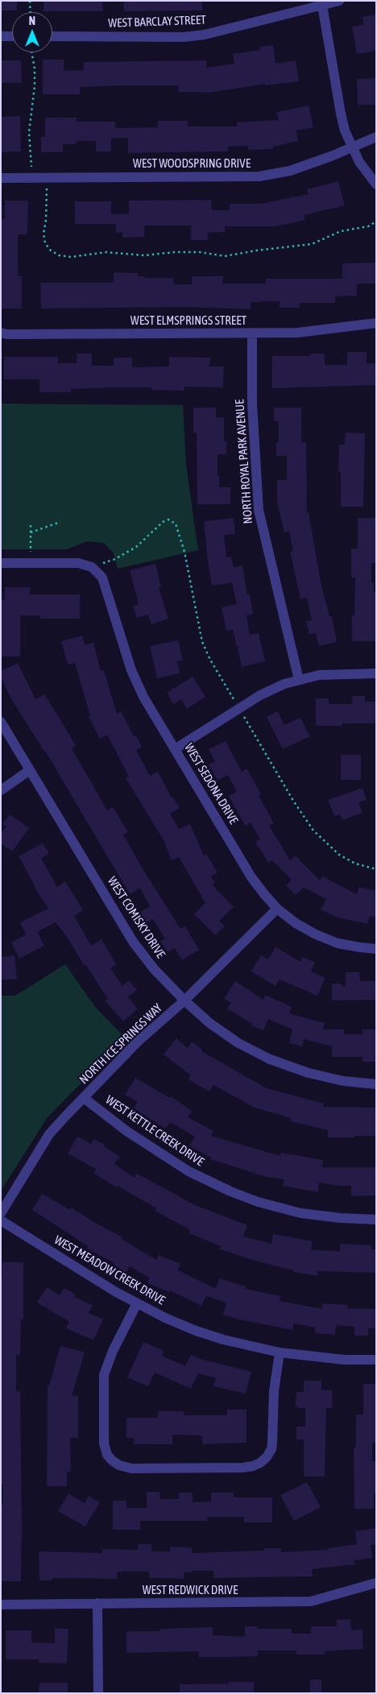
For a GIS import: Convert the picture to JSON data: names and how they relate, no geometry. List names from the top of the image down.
{
  "streets": {
    "street": [
      "WEST BARCLAY STREET",
      "WEST WOODSPRING DRIVE",
      "WEST ELMSPRINGS STREET",
      "NORTH ROYAL PARK AVENUE",
      "WEST SEDONA DRIVE",
      "WEST COMISKY DRIVE",
      "NORTH ICE SPRINGS WAY",
      "WEST KETTLE CREEK DRIVE",
      "WEST MEADOW CREEK DRIVE",
      "WEST REDWICK DRIVE"
    ]
  },
  "crossings": [
    ["WEST ELMSPRINGS STREET", "NORTH ROYAL PARK AVENUE"],
    ["WEST SEDONA DRIVE", "NORTH ICE SPRINGS WAY"],
    ["WEST COMISKY DRIVE", "NORTH ICE SPRINGS WAY"],
    ["NORTH ICE SPRINGS WAY", "WEST KETTLE CREEK DRIVE"]
  ],
  "north": "top"
}
